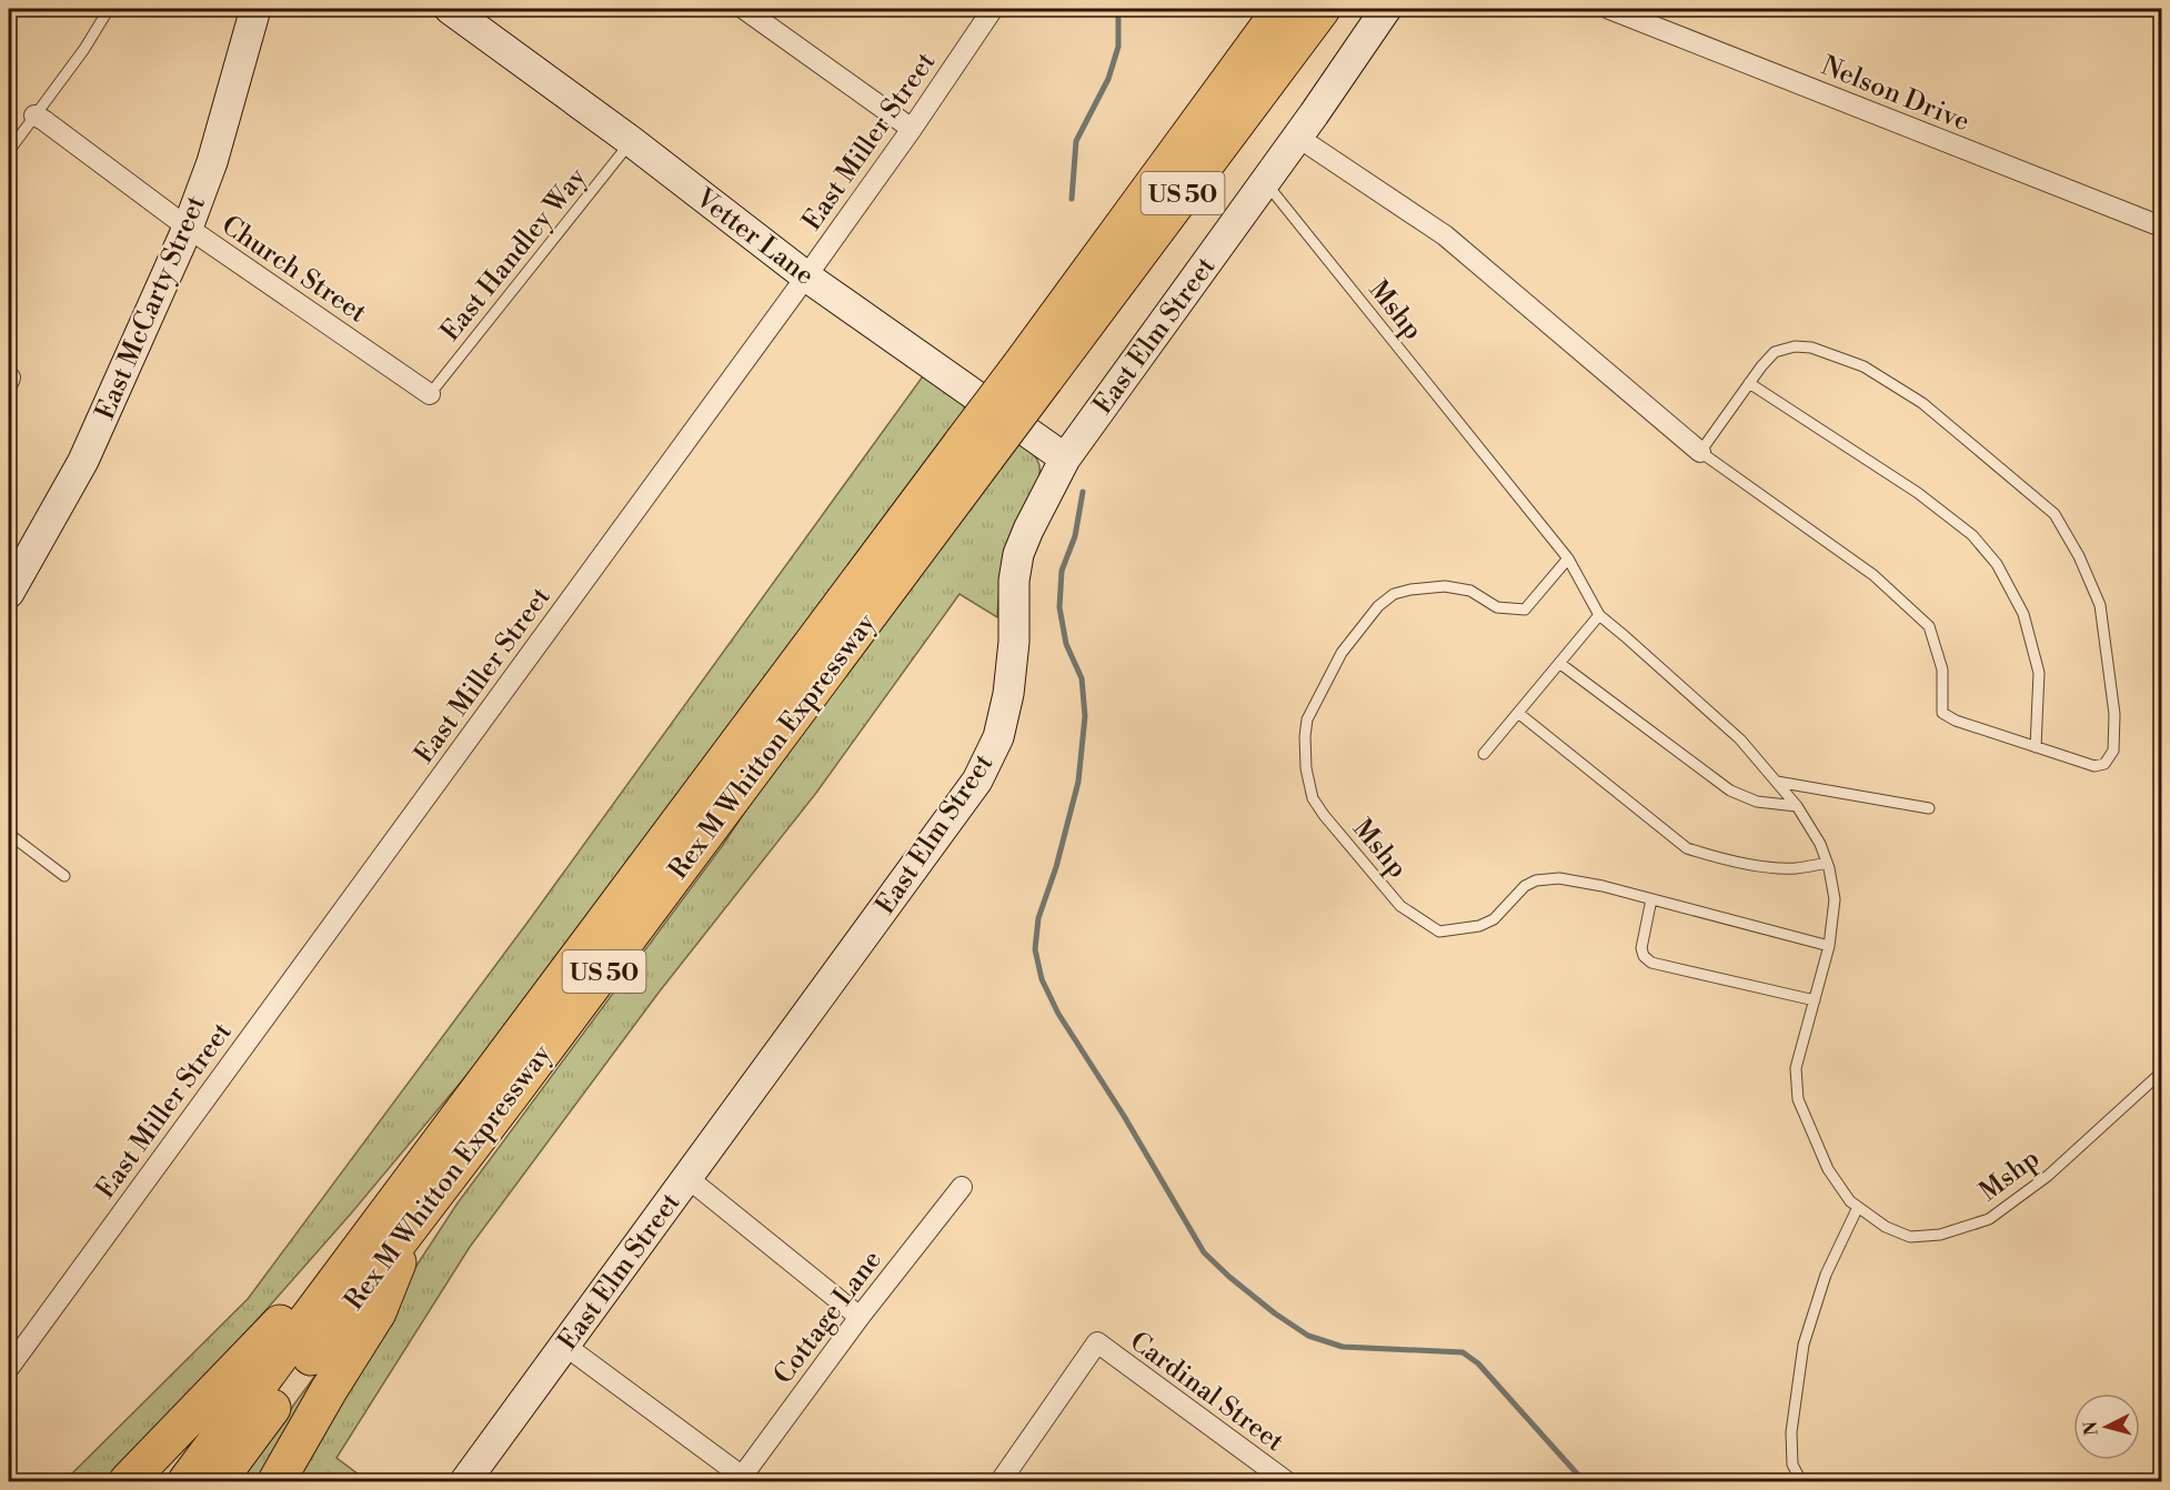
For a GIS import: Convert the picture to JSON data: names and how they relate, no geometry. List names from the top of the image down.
{
  "streets": {
    "highway": ["US 50", "Rex M Whitton Expressway"],
    "street": [
      "Nelson Drive",
      "East Miller Street",
      "Vetter Lane",
      "Church Street",
      "East McCarty Street",
      "East Elm Street",
      "Cottage Lane",
      "Cardinal Street"
    ],
    "lane": ["East Handley Way", "Mshp"]
  },
  "crossings": [
    ["East Miller Street", "Vetter Lane"],
    ["Vetter Lane", "East Handley Way"],
    ["Vetter Lane", "East Elm Street"],
    ["East Handley Way", "Church Street"],
    ["Church Street", "East McCarty Street"],
    ["Mshp", "East Elm Street"]
  ],
  "north": "left"
}
